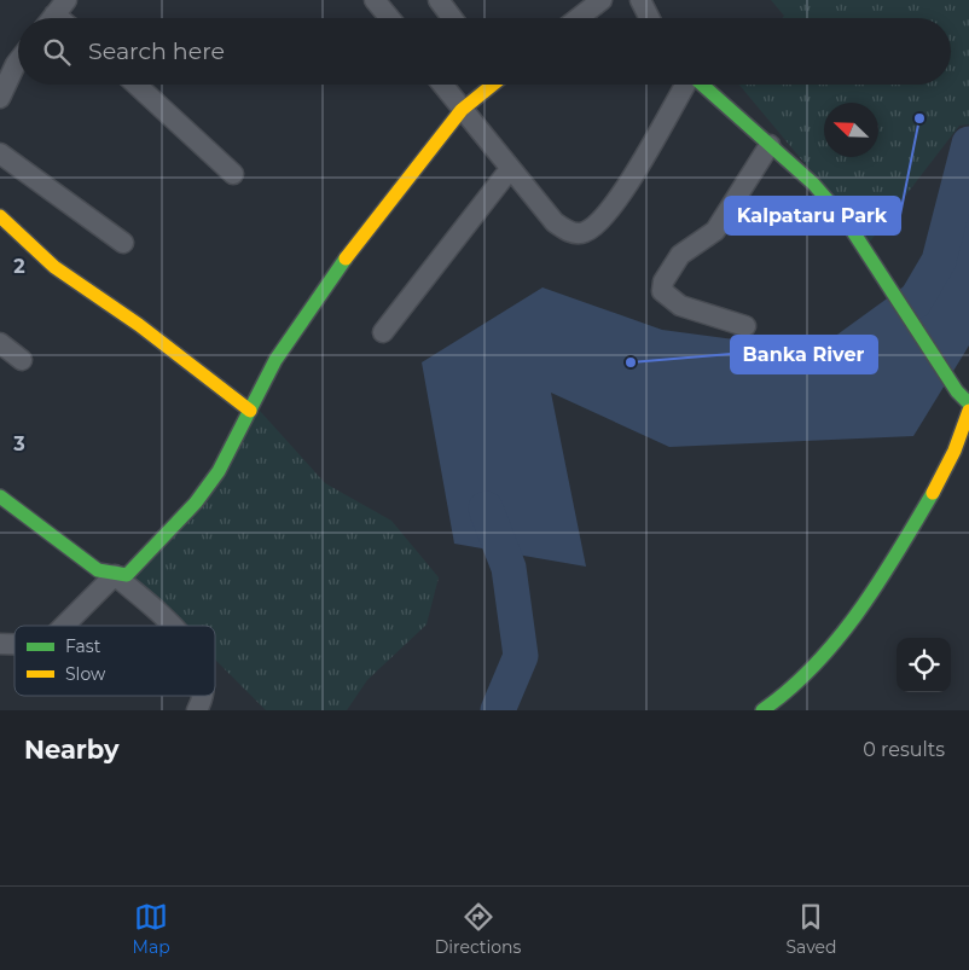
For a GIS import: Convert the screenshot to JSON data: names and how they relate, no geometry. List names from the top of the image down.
{
  "places": ["Kalpataru Park", "Banka River"],
  "legend": ["Fast", "Slow"],
  "north": "top left",
  "page": {
    "search": "Search here",
    "heading": ["Nearby", "0 results"],
    "nav": ["Map", "Directions", "Saved"]
  },
  "grid": {
    "rows": ["2", "3"]
  }
}
